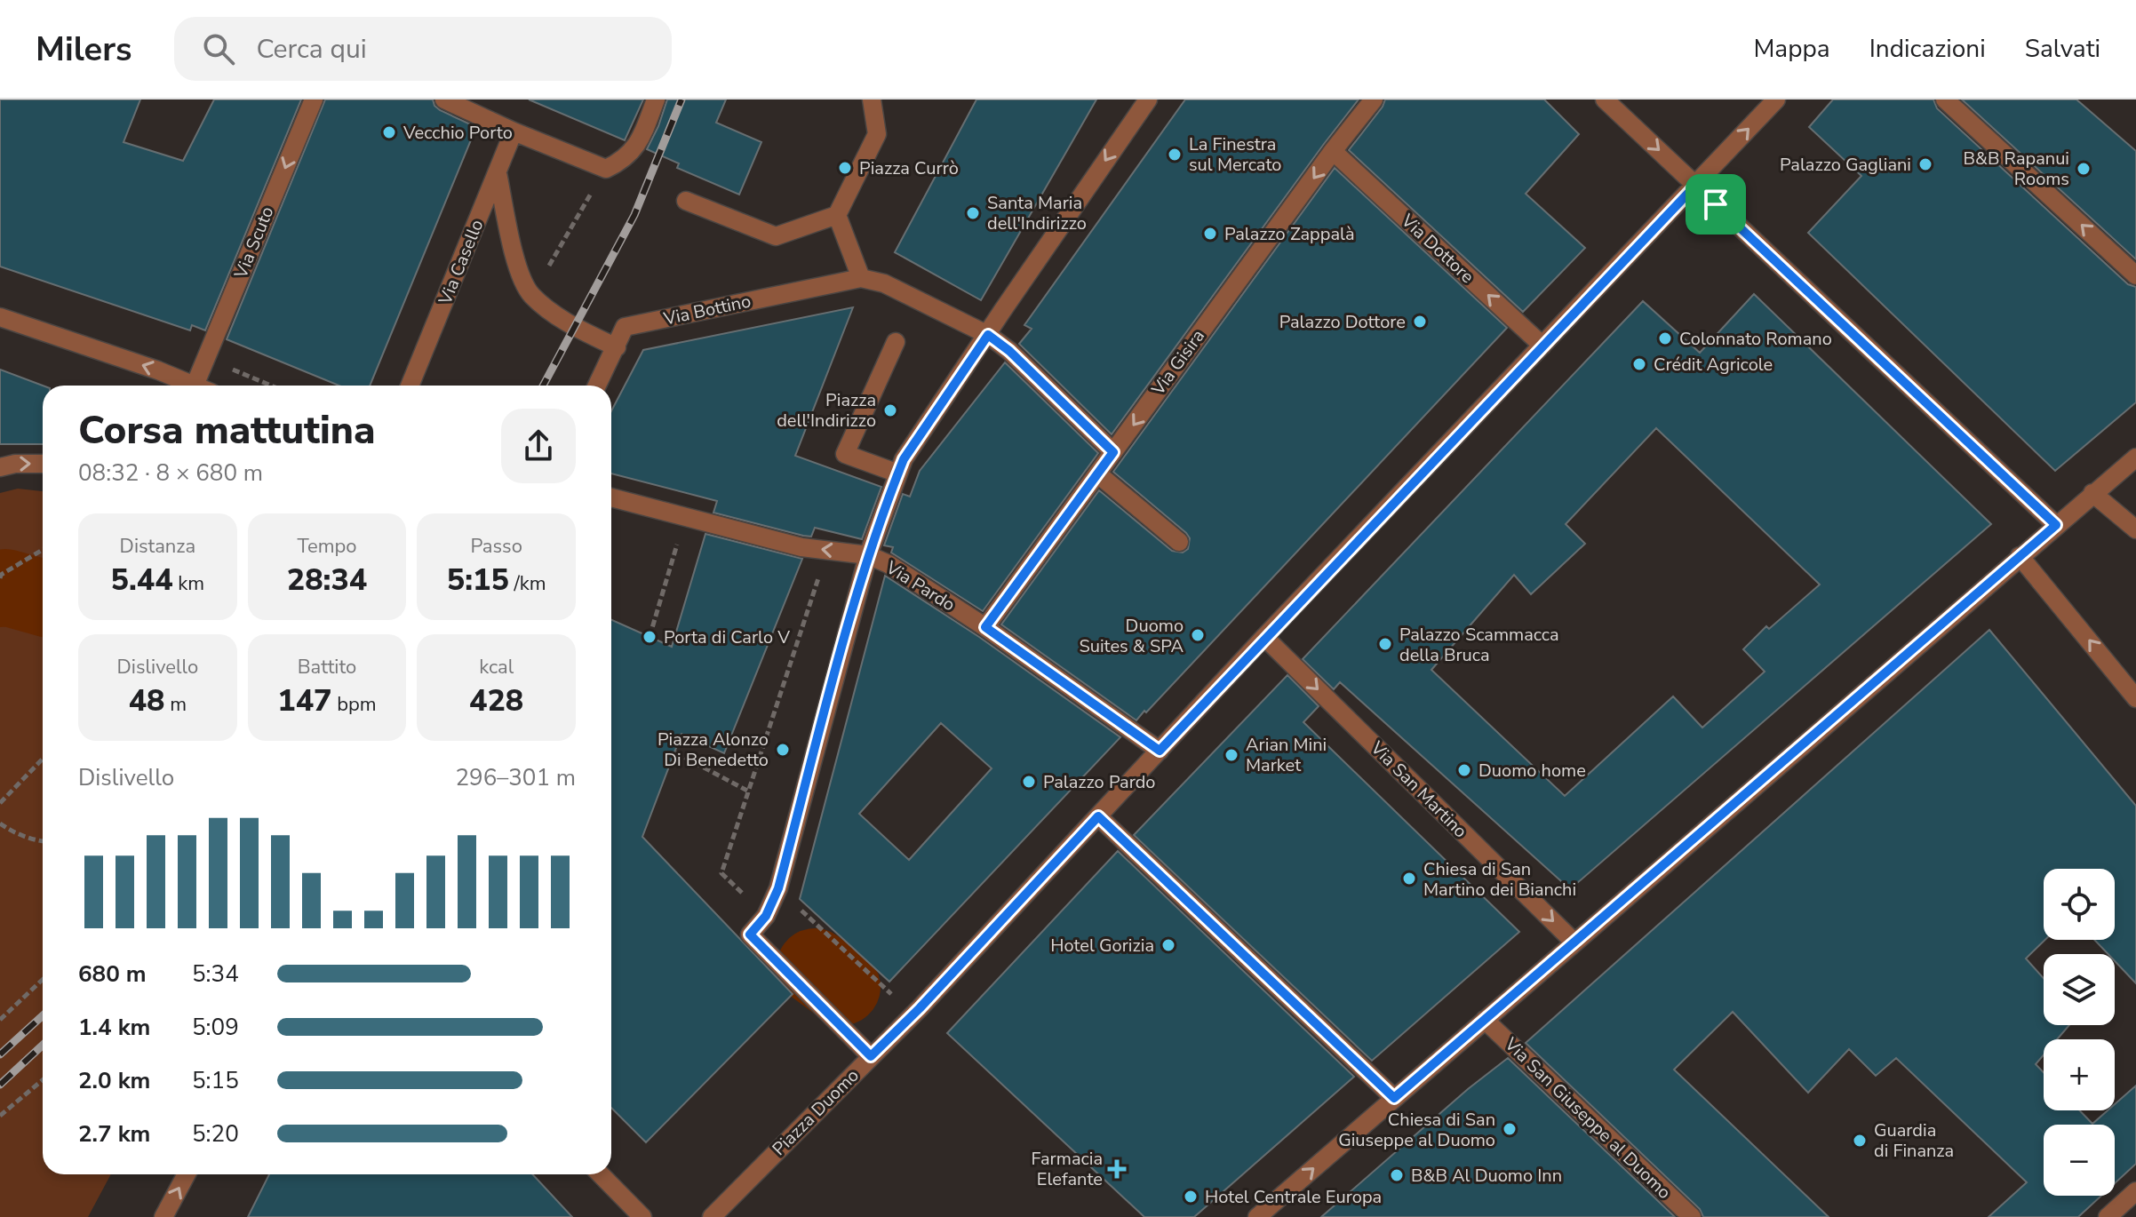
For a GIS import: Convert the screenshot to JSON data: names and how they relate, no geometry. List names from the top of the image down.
{
  "streets": {
    "street": [
      "Via Scuto",
      "Via Dottore",
      "Via Casello",
      "Via Bottino",
      "Via Gisira",
      "Via Pardo",
      "Via San Martino",
      "Piazza Duomo",
      "Via San Giuseppe al Duomo"
    ]
  },
  "crossings": [
    ["Via Dottore", "Via Gisira"],
    ["Via Dottore", "Piazza Duomo"],
    ["Via Gisira", "Via Pardo"],
    ["Via Pardo", "Piazza Duomo"],
    ["Via San Martino", "Piazza Duomo"]
  ],
  "one_way": [
    "Via Scuto",
    "Via Dottore",
    "Via Gisira",
    "Via San Martino"
  ],
  "places": {
    "other": [
      "Vecchio Porto",
      "La Finestra sul Mercato",
      "Palazzo Gagliani",
      "Piazza Currò",
      "B&B Rapanui Rooms",
      "Santa Maria dell'Indirizzo",
      "Palazzo Zappalà",
      "Palazzo Dottore",
      "Colonnato Romano",
      "Crédit Agricole",
      "Piazza dell'Indirizzo",
      "Duomo Suites & SPA",
      "Porta di Carlo V",
      "Palazzo Scammacca della Bruca",
      "Piazza Alonzo Di Benedetto",
      "Arian Mini Market",
      "Duomo home",
      "Palazzo Pardo",
      "Chiesa di San Martino dei Bianchi",
      "Hotel Gorizia",
      "Chiesa di San Giuseppe al Duomo",
      "Guardia di Finanza",
      "B&B Al Duomo Inn",
      "Hotel Centrale Europa"
    ],
    "health": ["Farmacia Elefante"]
  },
  "page": {
    "header": "Milers",
    "search": "Cerca qui",
    "nav": ["Mappa", "Indicazioni", "Salvati"],
    "heading": ["Corsa mattutina", "08:32 · 8 × 680 m"],
    "stats": [
      ["Distanza", "5.44 km"],
      ["Tempo", "28:34"],
      ["Passo", "5:15 /km"],
      ["Dislivello", "48 m"],
      ["Battito", "147 bpm"],
      ["kcal", "428"]
    ],
    "chart": ["Dislivello", "296–301 m"],
    "map_buttons": ["+", "−"],
    "list": [
      {
        "name": "680 m",
        "note": "5:34"
      },
      {
        "name": "1.4 km",
        "note": "5:09"
      },
      {
        "name": "2.0 km",
        "note": "5:15"
      },
      {
        "name": "2.7 km",
        "note": "5:20"
      }
    ]
  }
}
